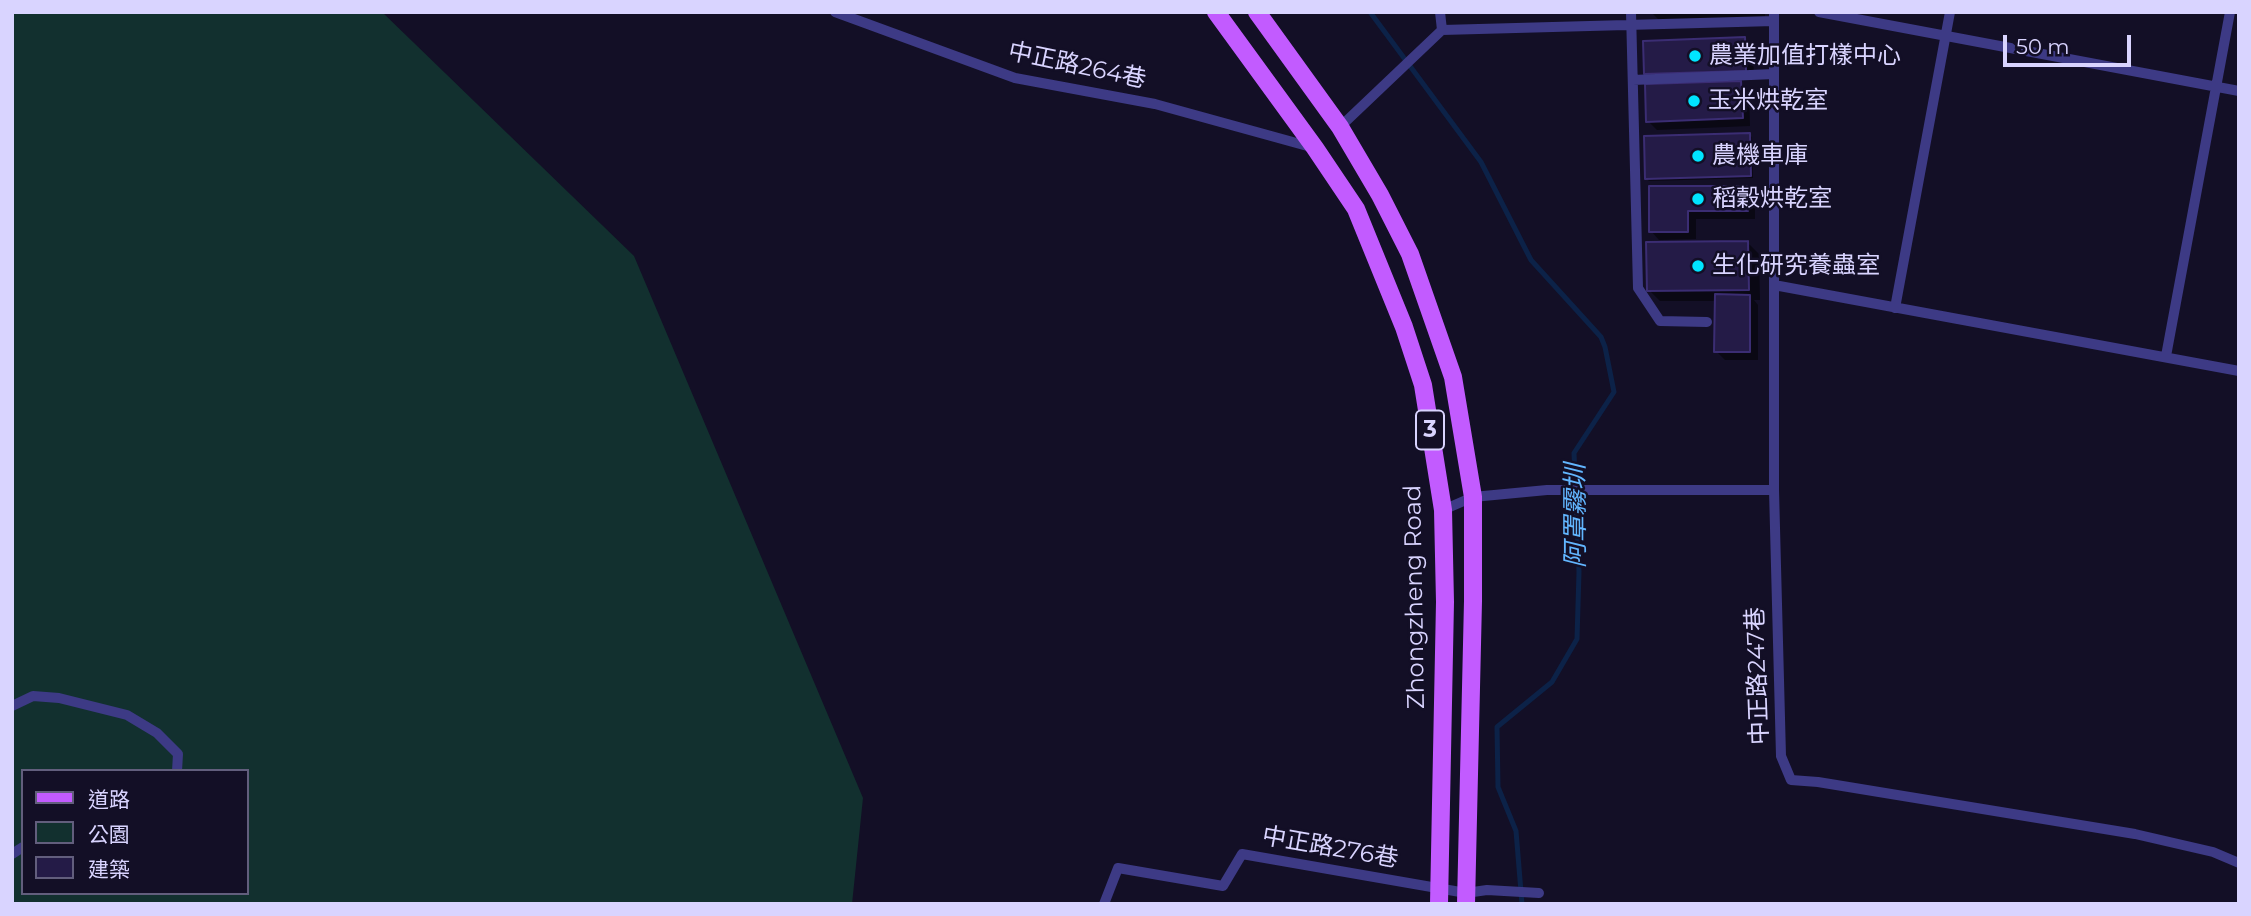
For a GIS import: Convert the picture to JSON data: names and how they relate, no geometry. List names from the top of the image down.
{
  "streets": {
    "main road": ["3", "Zhongzheng Road"],
    "lane": ["中正路264巷", "中正路247巷", "中正路276巷"]
  },
  "crossings": [
    ["中正路264巷", "Zhongzheng Road"],
    ["3", "中正路276巷"],
    ["Zhongzheng Road", "中正路276巷"]
  ],
  "water": ["阿罩霧圳"],
  "places": [
    "農業加值打樣中心",
    "玉米烘乾室",
    "農機車庫",
    "稻穀烘乾室",
    "生化研究養蟲室"
  ],
  "legend": ["道路", "公園", "建築"],
  "scale_bar": "50 m"
}
